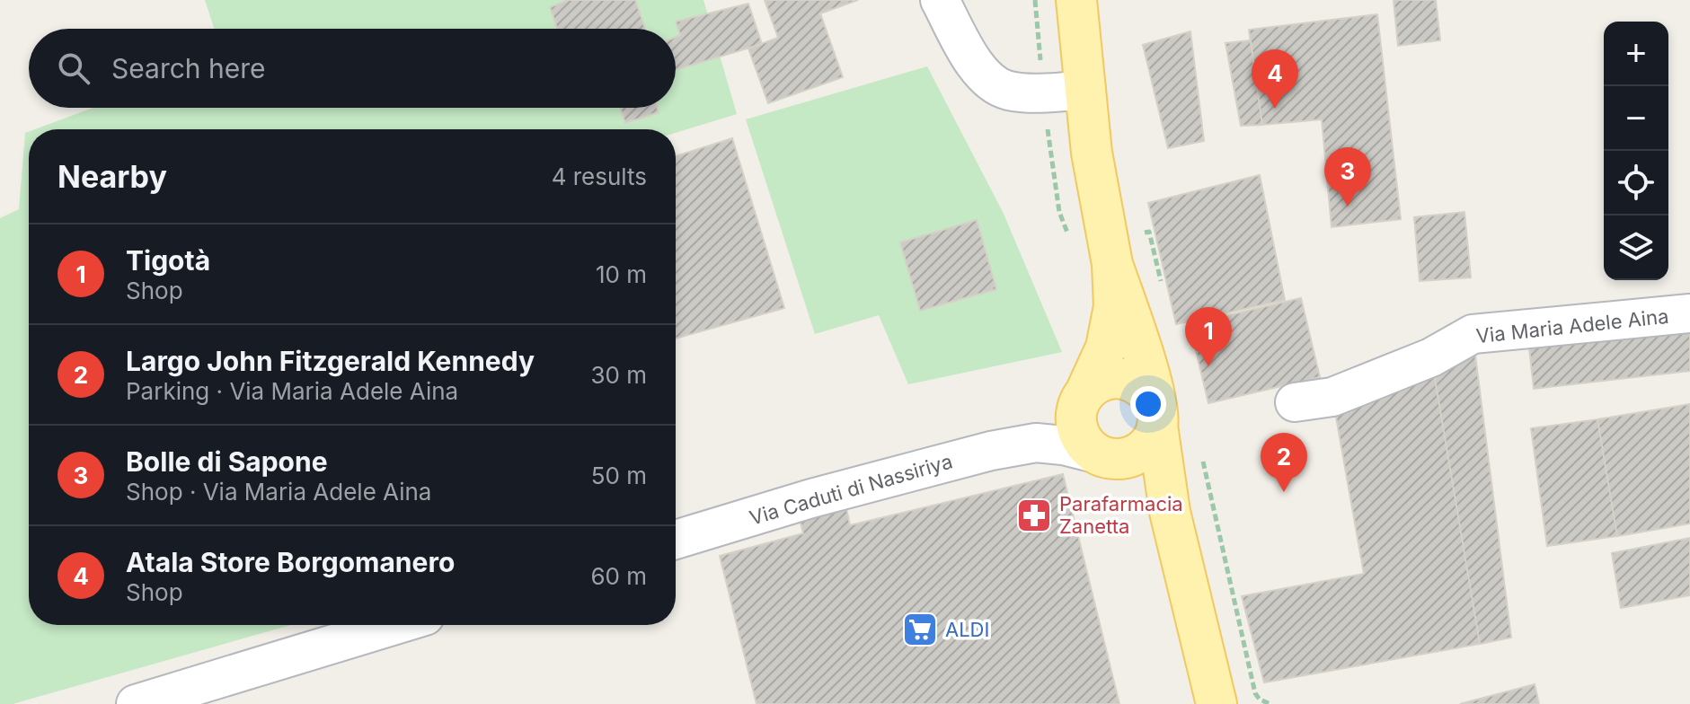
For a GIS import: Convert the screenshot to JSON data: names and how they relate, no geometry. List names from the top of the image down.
{
  "streets": {
    "street": ["Via Maria Adele Aina", "Via Caduti di Nassiriya"]
  },
  "places": {
    "pharmacy": ["Parafarmacia Zanetta"],
    "supermarket": ["ALDI"]
  },
  "page": {
    "map_buttons": ["+", "−"],
    "search": "Search here",
    "pins": [
      "4",
      "3",
      "1",
      "2"
    ],
    "heading": ["Nearby", "4 results"],
    "list": [
      {
        "mark": "1",
        "name": "Tigotà",
        "note": "Shop",
        "value": "10 m"
      },
      {
        "mark": "2",
        "name": "Largo John Fitzgerald Kennedy",
        "note": "Parking · Via Maria Adele Aina",
        "value": "30 m"
      },
      {
        "mark": "3",
        "name": "Bolle di Sapone",
        "note": "Shop · Via Maria Adele Aina",
        "value": "50 m"
      },
      {
        "mark": "4",
        "name": "Atala Store Borgomanero",
        "note": "Shop",
        "value": "60 m"
      }
    ]
  }
}
